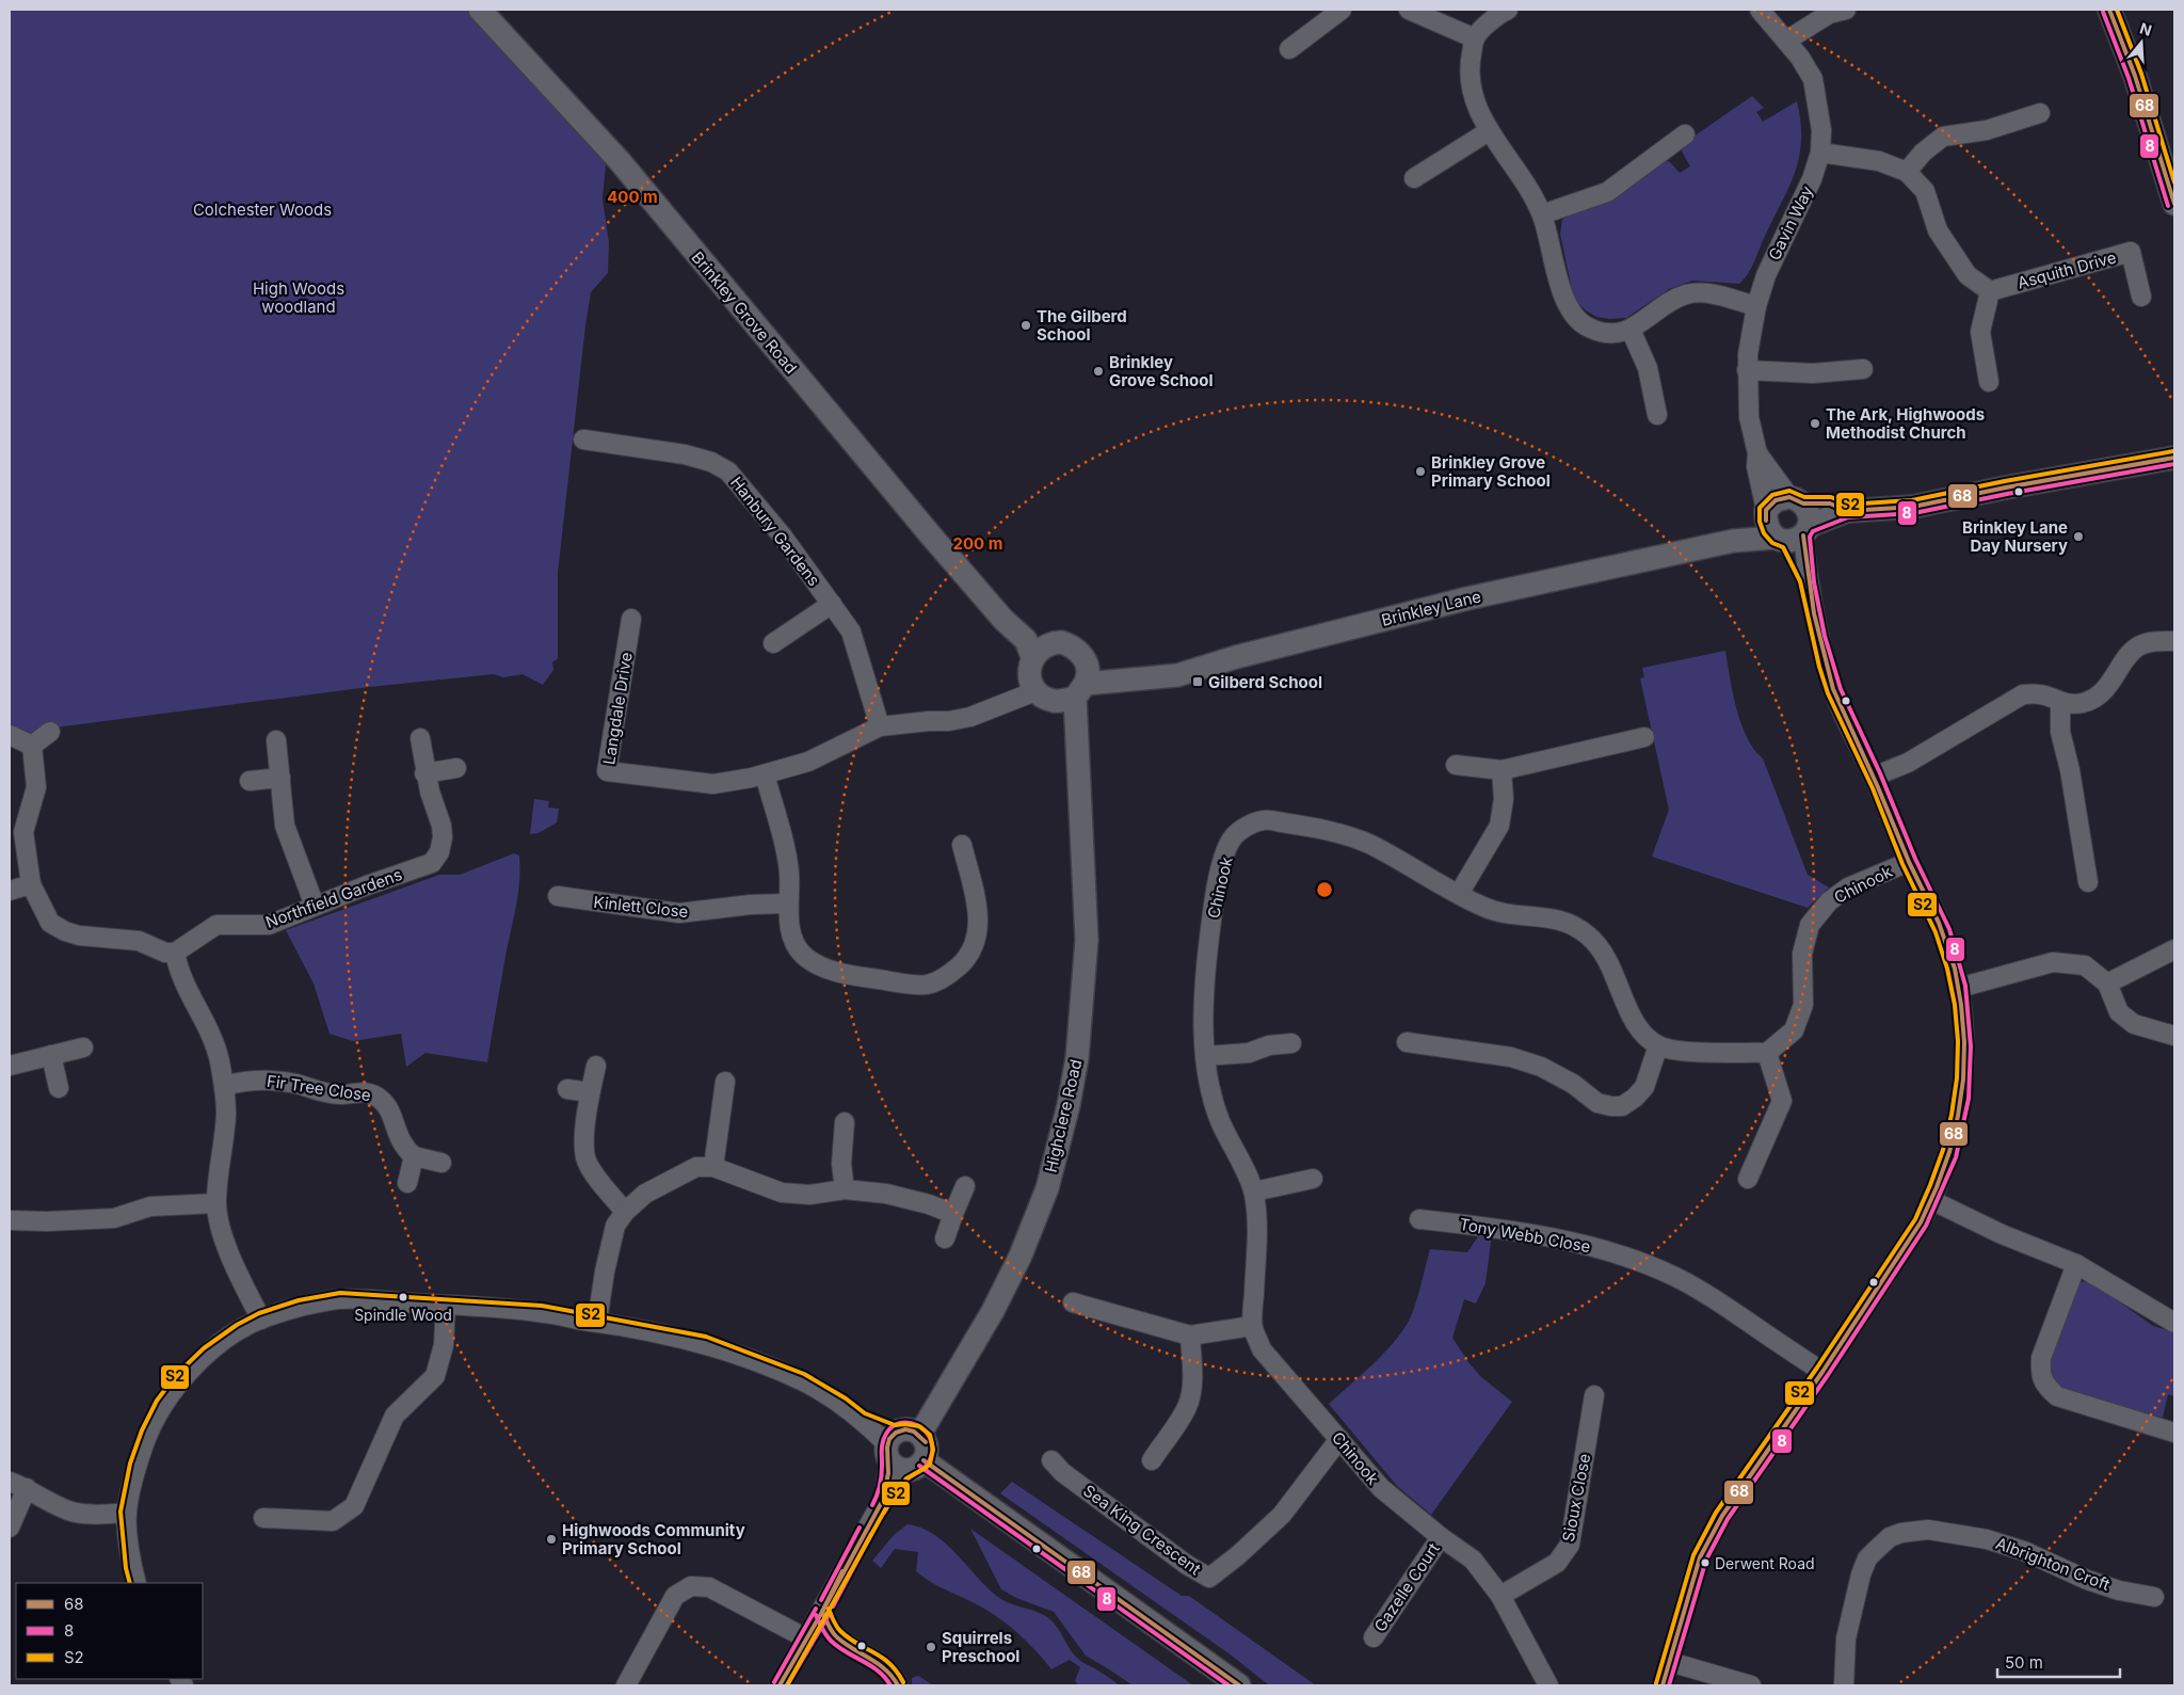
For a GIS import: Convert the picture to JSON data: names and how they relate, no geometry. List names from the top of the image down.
{
  "streets": {
    "street": [
      "Gavin Way",
      "Asquith Drive",
      "Brinkley Grove Road",
      "Hanbury Gardens",
      "Brinkley Lane",
      "Langdale Drive",
      "Chinook",
      "Northfield Gardens",
      "Kinlett Close",
      "Fir Tree Close",
      "Highclere Road",
      "Tony Webb Close",
      "Sioux Close",
      "Sea King Crescent",
      "Albrighton Croft",
      "Gazelle Court"
    ]
  },
  "crossings": [
    ["Brinkley Grove Road", "Brinkley Lane"],
    ["Brinkley Grove Road", "Langdale Drive"],
    ["Brinkley Grove Road", "Highclere Road"],
    ["Hanbury Gardens", "Langdale Drive"],
    ["Brinkley Lane", "Langdale Drive"],
    ["Brinkley Lane", "Highclere Road"],
    ["Langdale Drive", "Highclere Road"],
    ["Chinook", "Sioux Close"],
    ["Chinook", "Sea King Crescent"],
    ["Chinook", "Gazelle Court"]
  ],
  "parks": ["Colchester Woods", "High Woods woodland"],
  "places": {
    "other": [
      "The Gilberd School",
      "Brinkley Grove School",
      "The Ark, Highwoods Methodist Church",
      "Brinkley Grove Primary School",
      "Brinkley Lane Day Nursery",
      "Spindle Wood",
      "Highwoods Community Primary School",
      "Derwent Road",
      "Squirrels Preschool"
    ],
    "transit": ["Gilberd School"]
  },
  "lines": ["transit line 68", "transit line S2", "transit line 8"],
  "legend": ["68", "8", "S2"],
  "scale_bar": "50 m",
  "north": "top",
  "rings": ["400 m", "200 m"]
}
